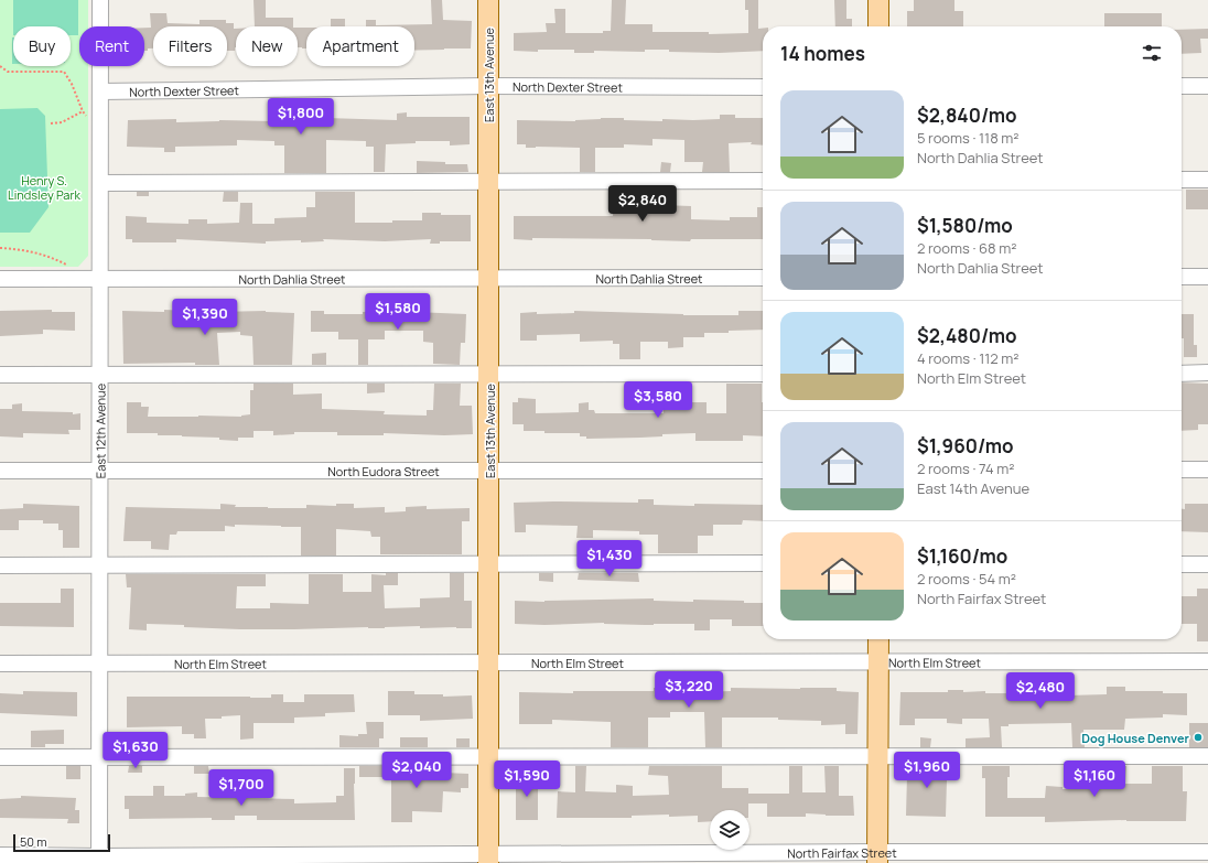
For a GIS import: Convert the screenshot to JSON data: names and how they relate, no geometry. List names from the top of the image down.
{
  "streets": {
    "main road": ["East 13th Avenue"],
    "street": [
      "North Dexter Street",
      "North Dahlia Street",
      "East 12th Avenue",
      "North Eudora Street",
      "North Elm Street",
      "North Fairfax Street"
    ]
  },
  "crossings": [
    ["East 13th Avenue", "North Dexter Street"],
    ["East 13th Avenue", "North Dahlia Street"],
    ["East 13th Avenue", "North Eudora Street"],
    ["East 13th Avenue", "North Elm Street"],
    ["East 13th Avenue", "North Fairfax Street"],
    ["North Dexter Street", "East 12th Avenue"],
    ["North Dahlia Street", "East 12th Avenue"],
    ["East 12th Avenue", "North Eudora Street"],
    ["East 12th Avenue", "North Elm Street"],
    ["East 12th Avenue", "North Fairfax Street"]
  ],
  "parks": ["Henry S. Lindsley Park"],
  "places": ["Dog House Denver"],
  "scale_bar": "50 m",
  "page": {
    "chip": [
      "Buy",
      "Rent",
      "Filters",
      "New",
      "Apartment"
    ],
    "heading": "14 homes",
    "list": [
      {
        "name": "$2,840/mo",
        "note": "5 rooms · 118 m² · North Dahlia Street"
      },
      {
        "name": "$1,580/mo",
        "note": "2 rooms · 68 m² · North Dahlia Street"
      },
      {
        "name": "$2,480/mo",
        "note": "4 rooms · 112 m² · North Elm Street"
      },
      {
        "name": "$1,960/mo",
        "note": "2 rooms · 74 m² · East 14th Avenue"
      },
      {
        "name": "$1,160/mo",
        "note": "2 rooms · 54 m² · North Fairfax Street"
      }
    ],
    "price": [
      "$1,800",
      "$2,840",
      "$1,580",
      "$1,390",
      "$3,580",
      "$1,430",
      "$3,220",
      "$2,480",
      "$1,630",
      "$2,040",
      "$1,960",
      "$1,590",
      "$1,160",
      "$1,700"
    ],
    "scale": "50 m"
  }
}
